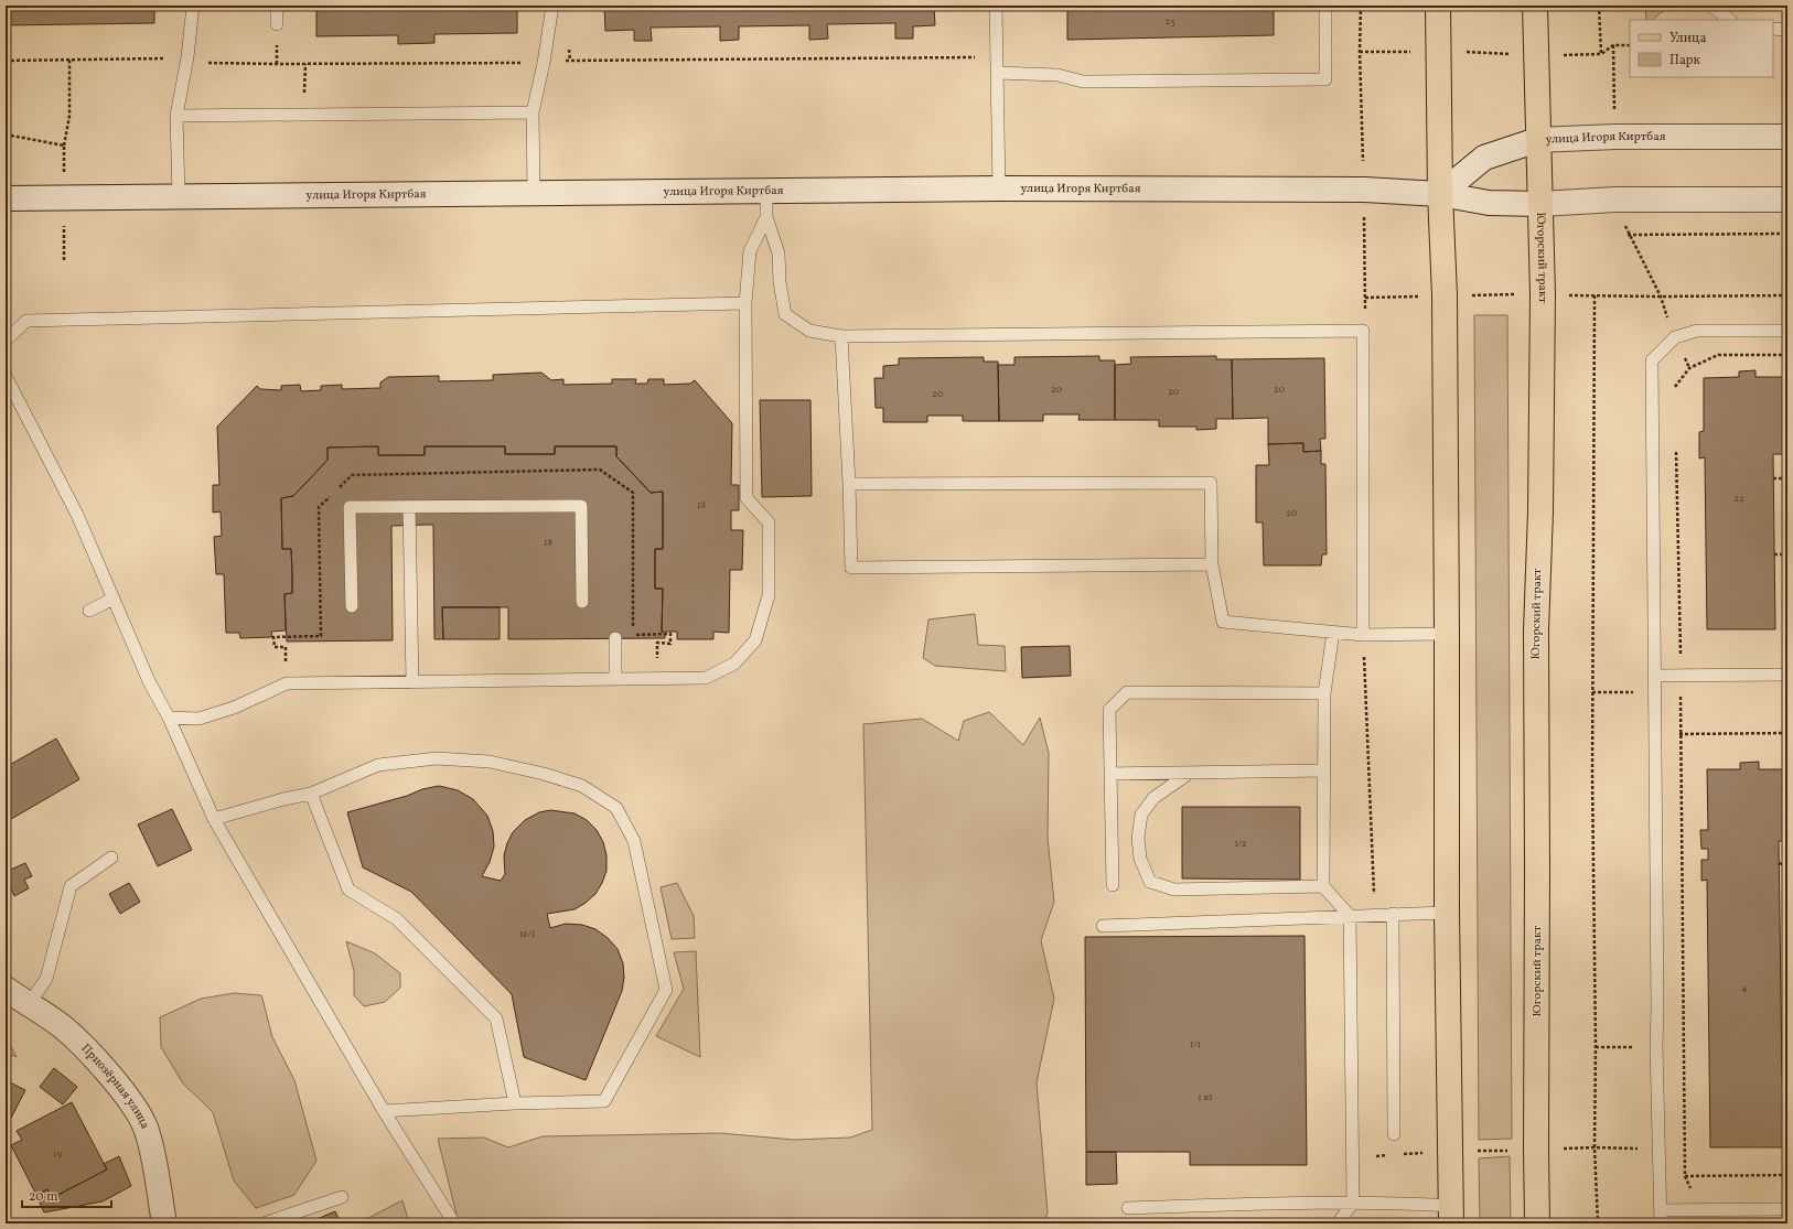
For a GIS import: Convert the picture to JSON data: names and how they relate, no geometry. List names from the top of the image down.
{
  "streets": {
    "main road": ["улица Игоря Киртбая", "Югорский тракт", "Приозёрная улица"]
  },
  "crossings": [
    ["улица Игоря Киртбая", "Югорский тракт"]
  ],
  "house_numbers": [
    "23",
    "20",
    "20",
    "20",
    "20",
    "22",
    "18",
    "20",
    "18",
    "1/2",
    "16/1",
    "4",
    "1/1",
    "1 к1",
    "19"
  ],
  "legend": ["Улица", "Парк"],
  "scale_bar": "20 m"
}
